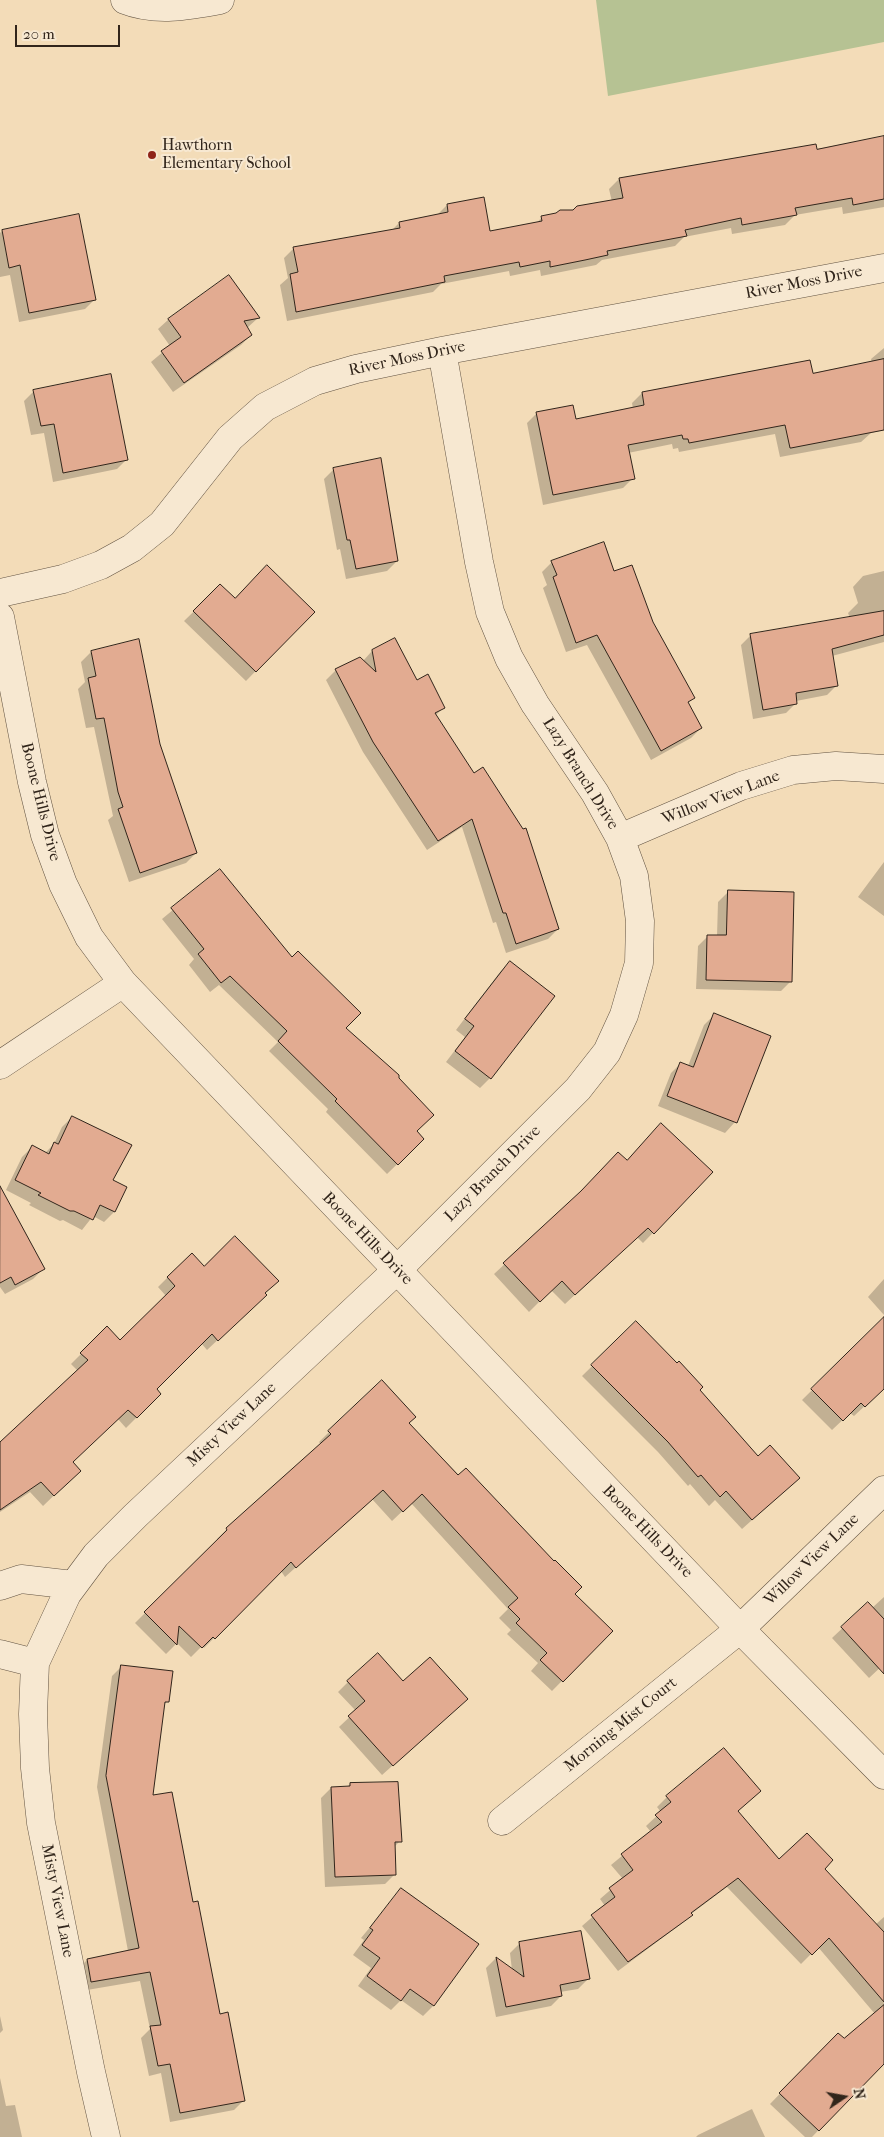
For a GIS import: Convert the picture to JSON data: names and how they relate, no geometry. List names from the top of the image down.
{
  "streets": {
    "street": [
      "River Moss Drive",
      "Lazy Branch Drive",
      "Willow View Lane",
      "Boone Hills Drive",
      "Misty View Lane",
      "Morning Mist Court"
    ]
  },
  "crossings": [
    ["River Moss Drive", "Lazy Branch Drive"],
    ["Lazy Branch Drive", "Willow View Lane"],
    ["Lazy Branch Drive", "Boone Hills Drive"],
    ["Lazy Branch Drive", "Misty View Lane"],
    ["Willow View Lane", "Boone Hills Drive"],
    ["Willow View Lane", "Morning Mist Court"],
    ["Boone Hills Drive", "Misty View Lane"],
    ["Boone Hills Drive", "Morning Mist Court"]
  ],
  "places": ["Hawthorn Elementary School"],
  "scale_bar": "20 m",
  "north": "right"
}
